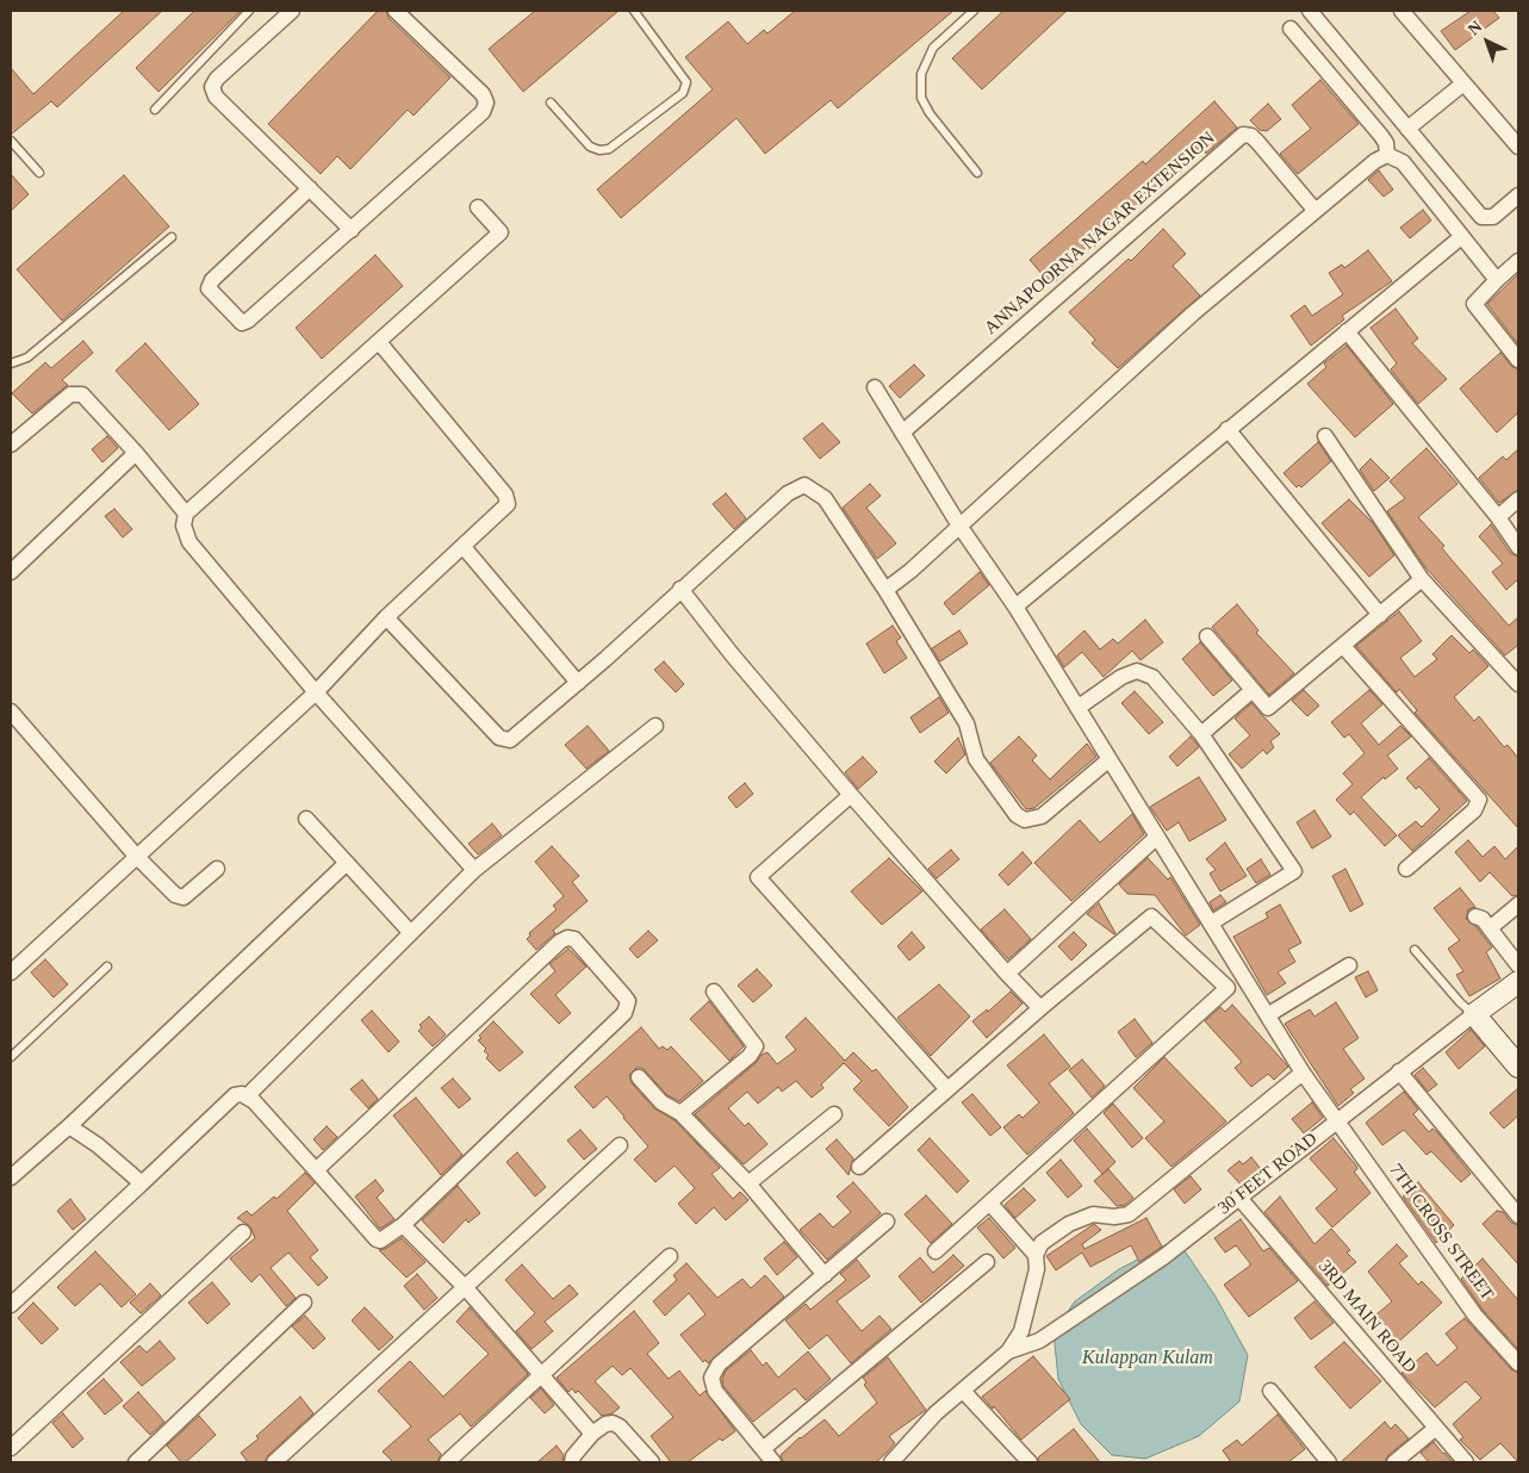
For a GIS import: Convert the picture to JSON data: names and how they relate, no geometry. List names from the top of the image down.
{
  "streets": {
    "main road": ["30 FEET ROAD"],
    "street": ["ANNAPOORNA NAGAR EXTENSION", "7TH CROSS STREET", "3RD MAIN ROAD"]
  },
  "crossings": [
    ["ANNAPOORNA NAGAR EXTENSION", "7TH CROSS STREET"],
    ["30 FEET ROAD", "7TH CROSS STREET"],
    ["30 FEET ROAD", "3RD MAIN ROAD"]
  ],
  "water": ["Kulappan Kulam"],
  "north": "top left"
}
